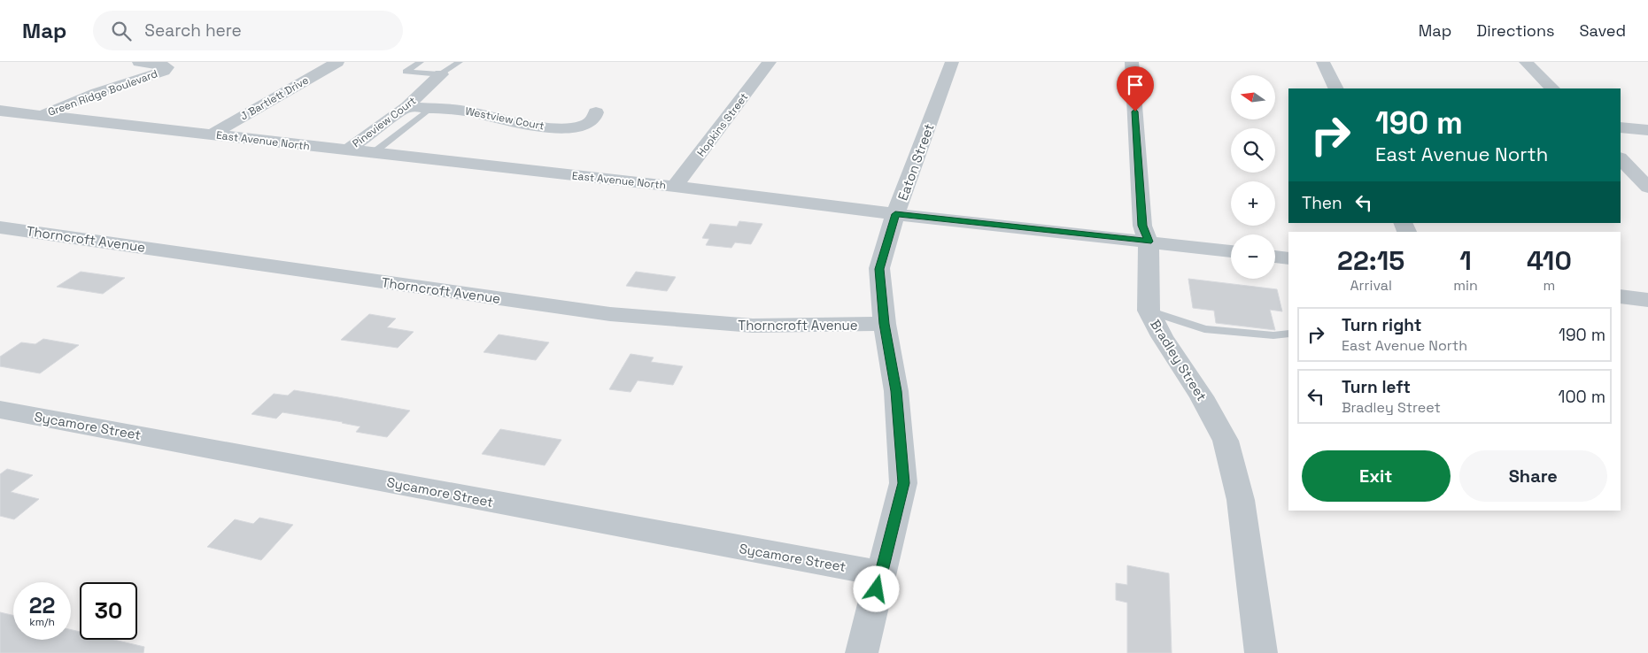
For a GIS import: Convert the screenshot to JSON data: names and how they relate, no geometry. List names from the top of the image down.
{
  "streets": {
    "street": [
      "Green Ridge Boulevard",
      "J Bartlett Drive",
      "Westview Court",
      "Pineview Court",
      "Hopkins Street",
      "East Avenue North",
      "Eaton Street",
      "Thorncroft Avenue",
      "Bradley Street",
      "Sycamore Street"
    ]
  },
  "crossings": [
    ["Green Ridge Boulevard", "East Avenue North"],
    ["J Bartlett Drive", "East Avenue North"],
    ["Westview Court", "Pineview Court"],
    ["Pineview Court", "East Avenue North"],
    ["Hopkins Street", "East Avenue North"],
    ["East Avenue North", "Eaton Street"],
    ["East Avenue North", "Bradley Street"],
    ["Eaton Street", "Thorncroft Avenue"],
    ["Eaton Street", "Sycamore Street"]
  ],
  "north": "left",
  "page": {
    "header": "Map",
    "search": "Search here",
    "nav": ["Map", "Directions", "Saved"],
    "map_buttons": ["+", "−"],
    "turn": ["190 m", "East Avenue North"],
    "then": "Then",
    "eta": [
      "22:15",
      "Arrival",
      "1",
      "min",
      "410",
      "m"
    ],
    "list": [
      {
        "name": "Turn right",
        "note": "East Avenue North",
        "value": "190 m"
      },
      {
        "name": "Turn left",
        "note": "Bradley Street",
        "value": "100 m"
      }
    ],
    "buttons": ["Exit", "Share"],
    "speed": "22 km/h",
    "limit": "30"
  }
}
